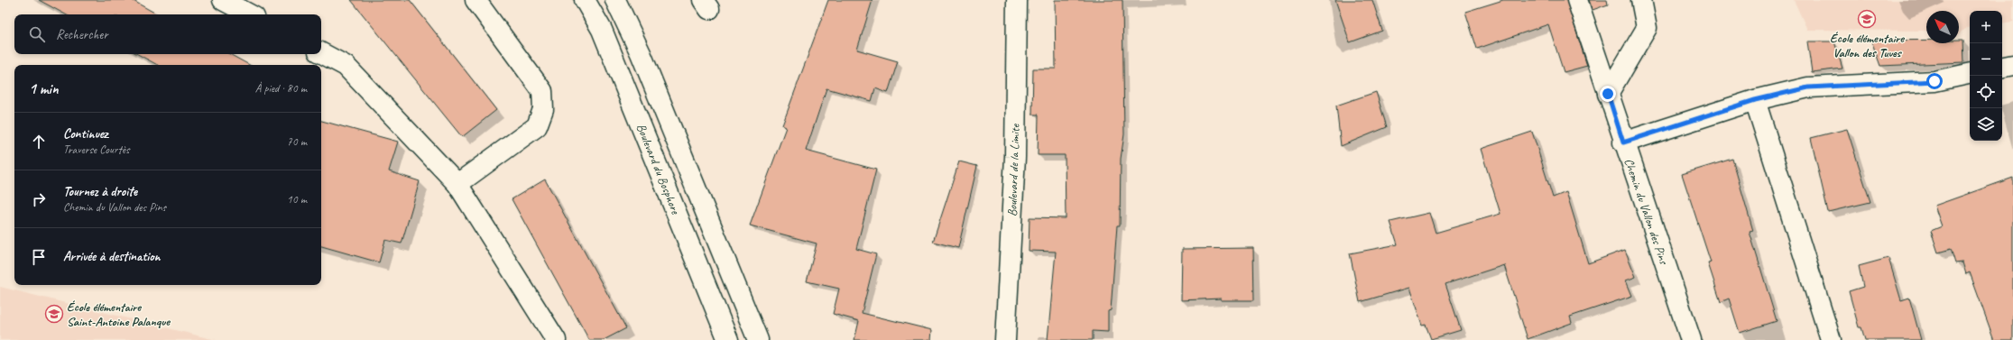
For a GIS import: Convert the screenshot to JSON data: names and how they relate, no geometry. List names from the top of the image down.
{
  "streets": {
    "street": ["Boulevard du Bosphore", "Boulevard de la Limite", "Chemin du Vallon des Pins"]
  },
  "places": {
    "school or university": ["École élémentaire Vallon des Tuves", "École élémentaire Saint-Antoine Palanque"]
  },
  "north": "top left",
  "page": {
    "map_buttons": ["+", "−"],
    "search": "Rechercher",
    "heading": ["1 min", "À pied · 80 m"],
    "list": [
      ["Continuez", "Traverse Courtès", "70 m"],
      ["Tournez à droite", "Chemin du Vallon des Pins", "10 m"],
      "Arrivée à destination"
    ]
  }
}
